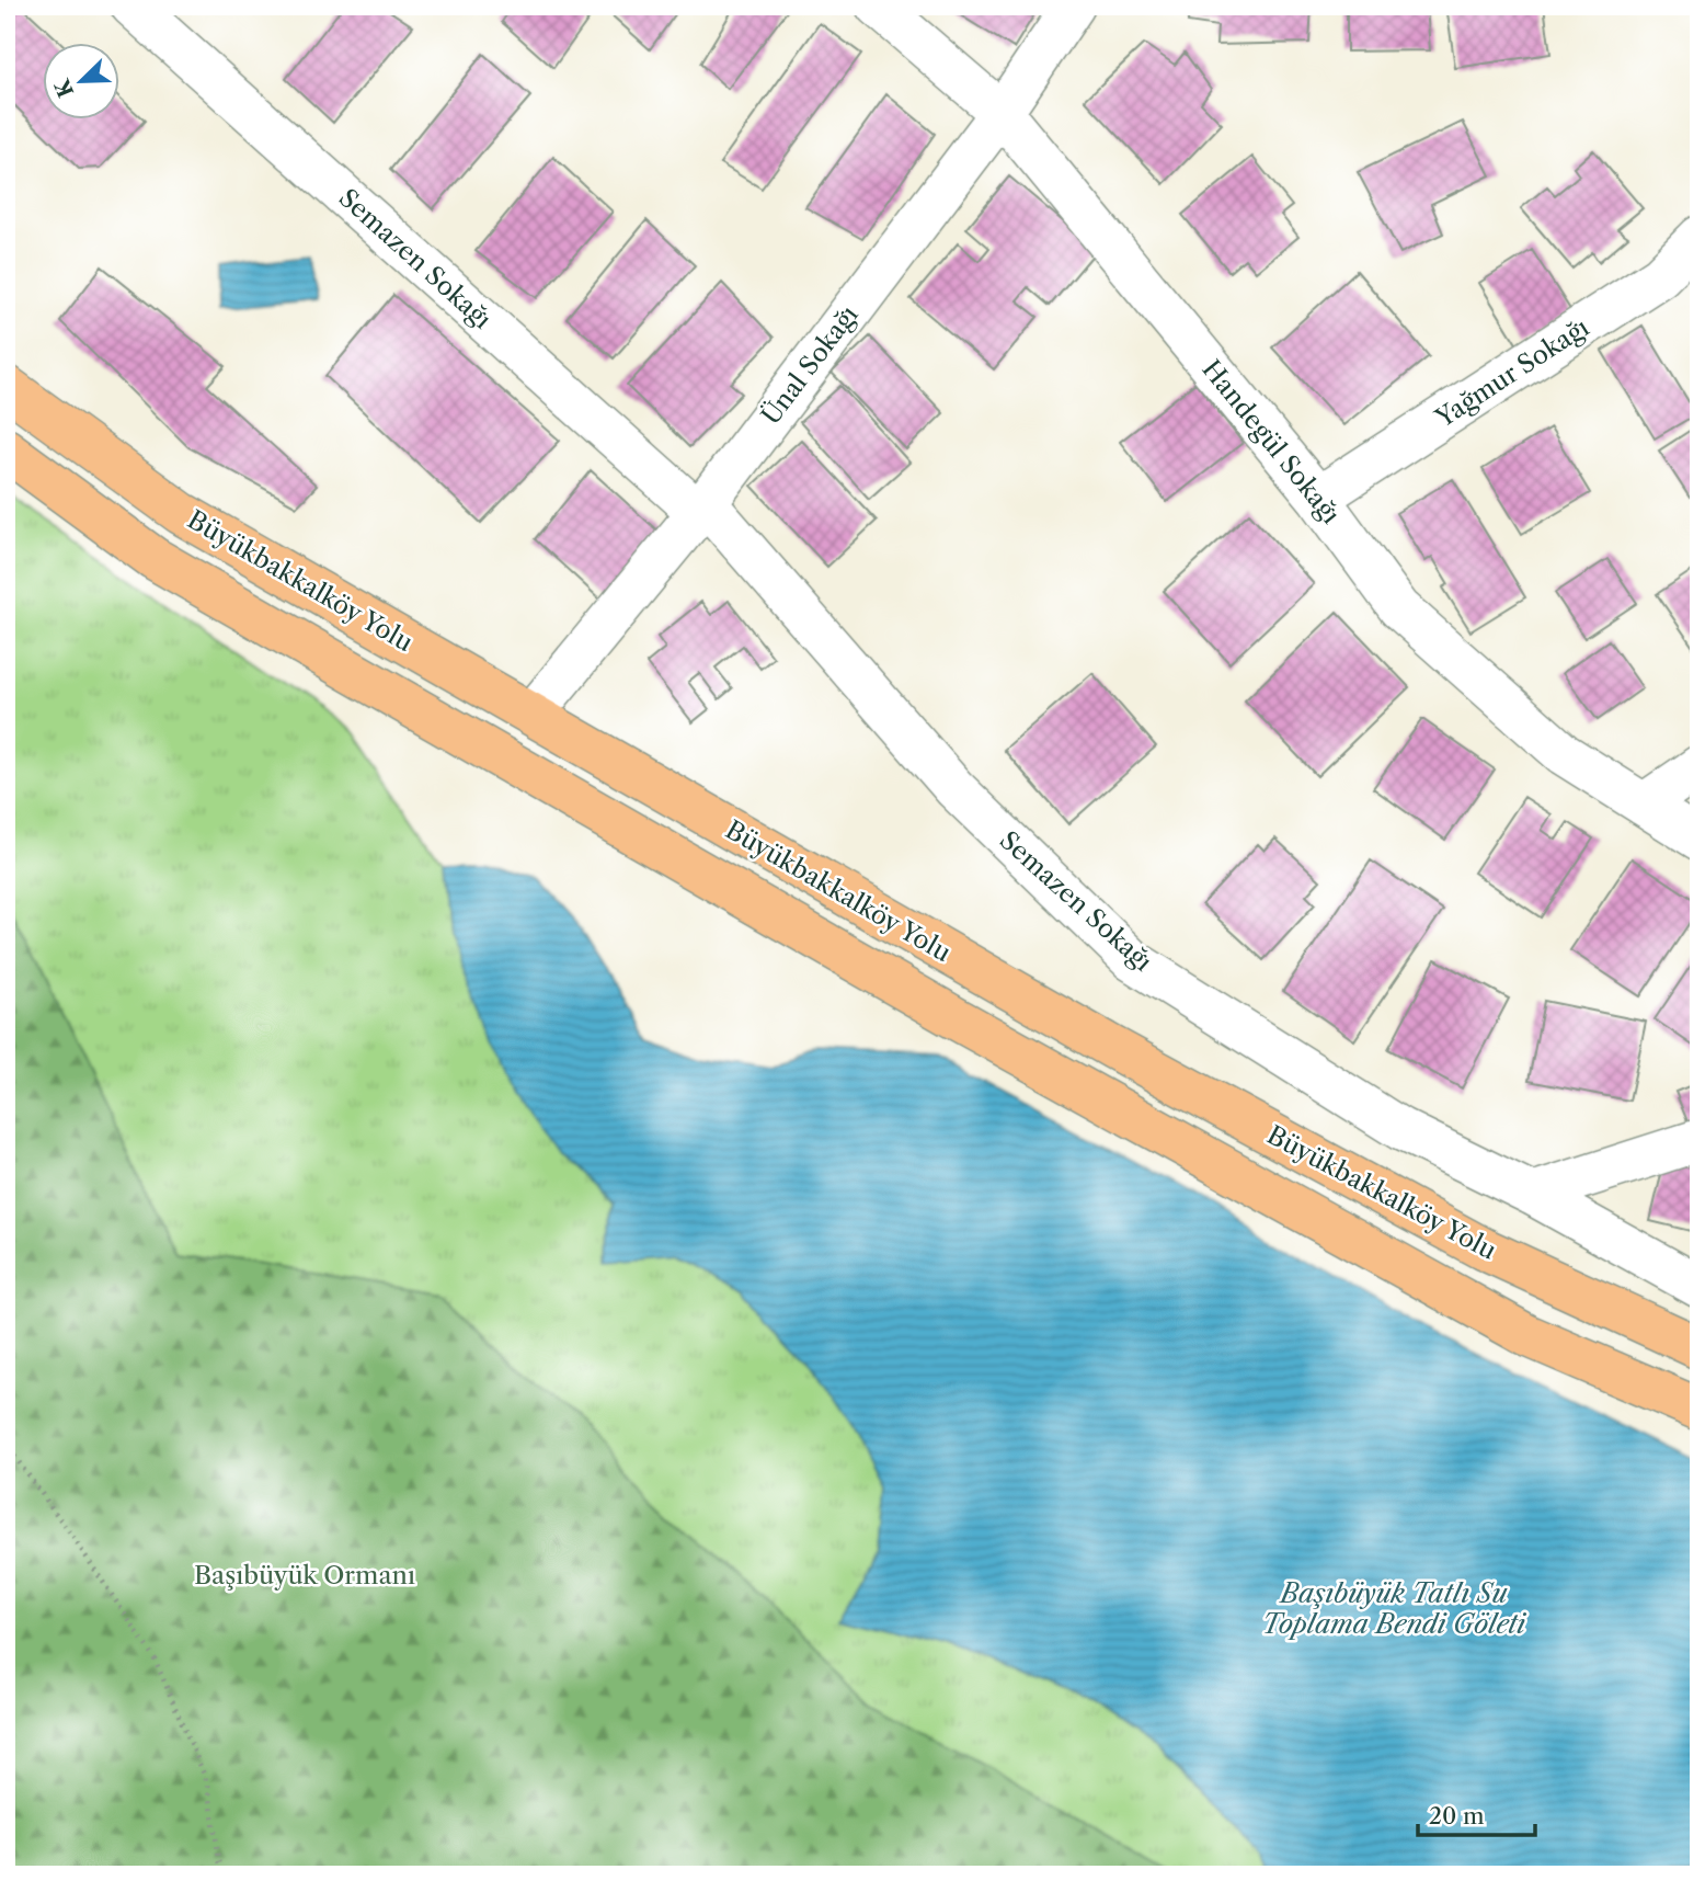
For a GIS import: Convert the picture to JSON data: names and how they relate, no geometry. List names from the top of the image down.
{
  "streets": {
    "highway": ["Büyükbakkalköy Yolu"],
    "street": [
      "Semazen Sokağı",
      "Ünal Sokağı",
      "Yağmur Sokağı",
      "Handegül Sokağı"
    ]
  },
  "crossings": [
    ["Semazen Sokağı", "Ünal Sokağı"],
    ["Ünal Sokağı", "Handegül Sokağı"],
    ["Ünal Sokağı", "Büyükbakkalköy Yolu"],
    ["Yağmur Sokağı", "Handegül Sokağı"]
  ],
  "water": ["Başıbüyük Tatlı Su Toplama Bendi Göleti"],
  "parks": ["Başıbüyük Ormanı"],
  "scale_bar": "20 m",
  "north": "bottom left"
}
